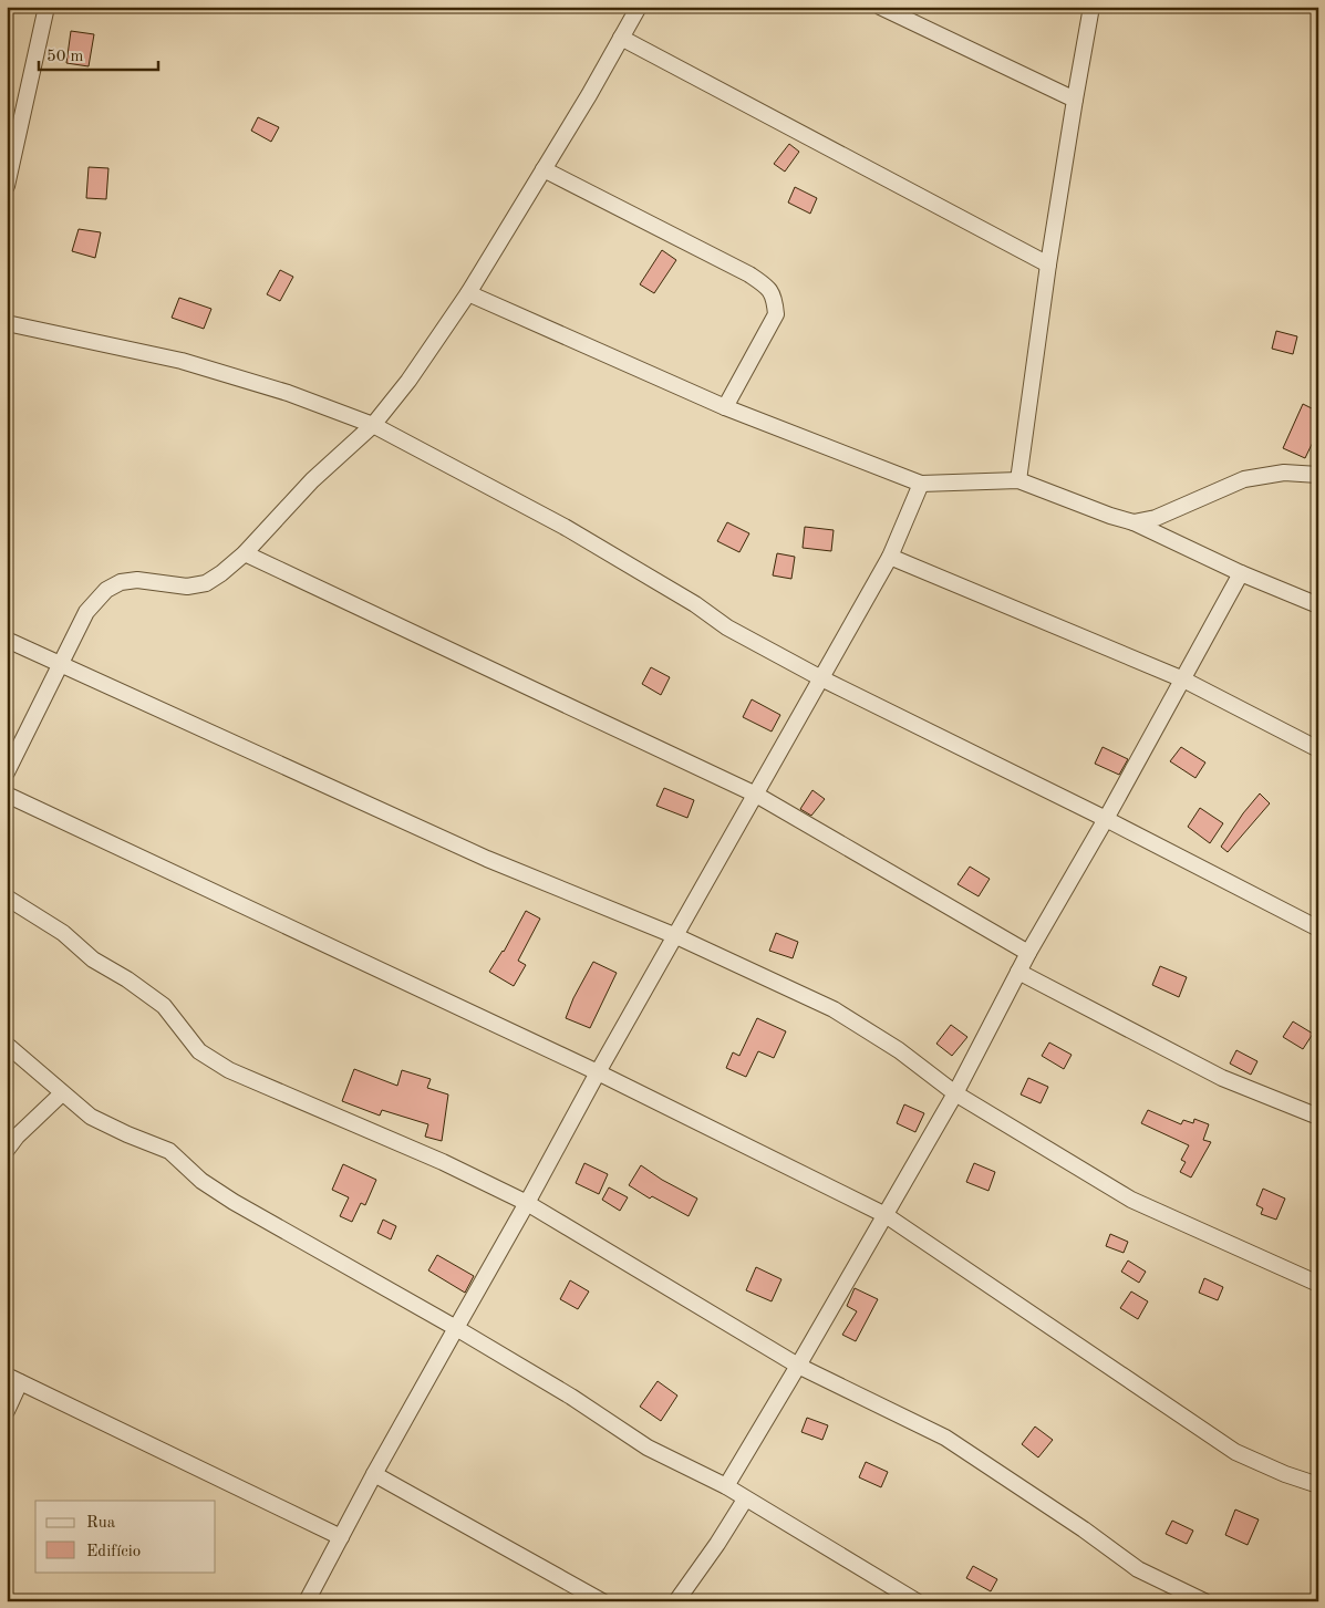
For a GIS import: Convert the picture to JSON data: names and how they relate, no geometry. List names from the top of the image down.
{
  "legend": ["Rua", "Edifício"],
  "scale_bar": "50 m"
}
